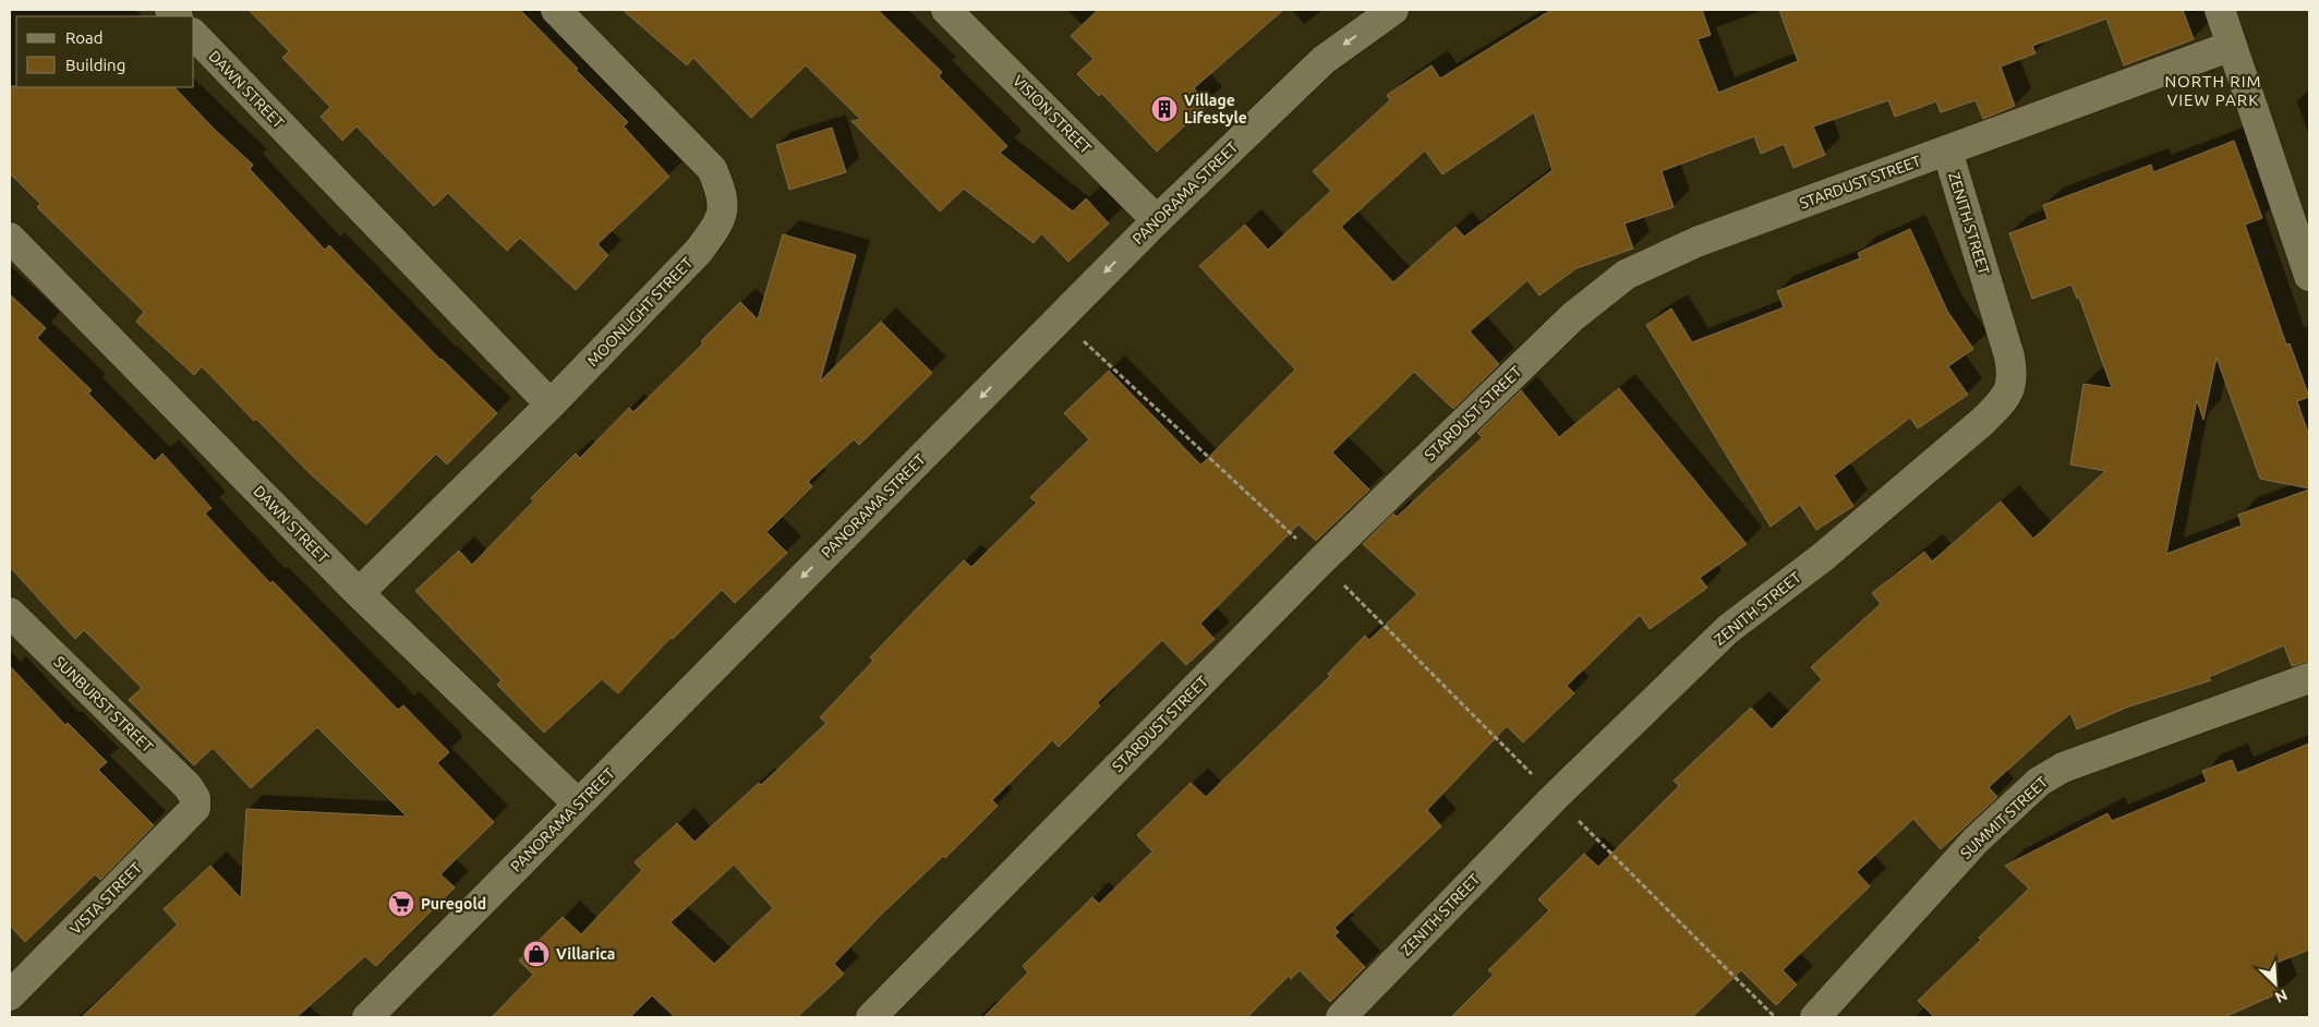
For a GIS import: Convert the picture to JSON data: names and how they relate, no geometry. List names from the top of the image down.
{
  "streets": {
    "street": [
      "DAWN STREET",
      "VISION STREET",
      "STARDUST STREET",
      "PANORAMA STREET",
      "ZENITH STREET",
      "MOONLIGHT STREET",
      "SUNBURST STREET",
      "SUMMIT STREET",
      "VISTA STREET"
    ]
  },
  "crossings": [
    ["DAWN STREET", "PANORAMA STREET"],
    ["DAWN STREET", "MOONLIGHT STREET"],
    ["VISION STREET", "PANORAMA STREET"],
    ["STARDUST STREET", "ZENITH STREET"],
    ["SUNBURST STREET", "VISTA STREET"]
  ],
  "one_way": ["PANORAMA STREET"],
  "districts": ["NORTH RIM VIEW PARK"],
  "places": {
    "building": ["Village Lifestyle"],
    "supermarket": ["Puregold"],
    "shop": ["Villarica"]
  },
  "legend": ["Road", "Building"],
  "north": "bottom right"
}
